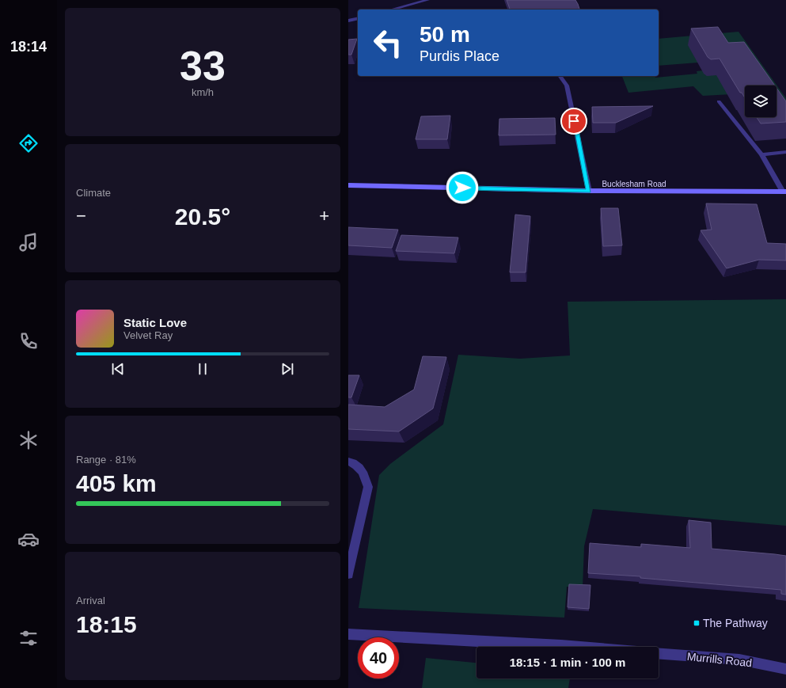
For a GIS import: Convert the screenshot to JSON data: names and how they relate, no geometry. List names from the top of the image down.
{
  "streets": {
    "street": ["Bucklesham Road", "Murrills Road"]
  },
  "places": {
    "transit": ["The Pathway"]
  },
  "page": {
    "tabs": "18:14",
    "tile": [
      ["33", "km/h"],
      "Climate",
      ["Range · 81%", "405 km"],
      ["Arrival", "18:15"]
    ],
    "turn": ["50 m", "Purdis Place"],
    "heat": ["−", "20.5°", "+"],
    "song": ["Static Love", "Velvet Ray"],
    "limit": "40",
    "trip": "18:15 · 1 min · 100 m"
  }
}
